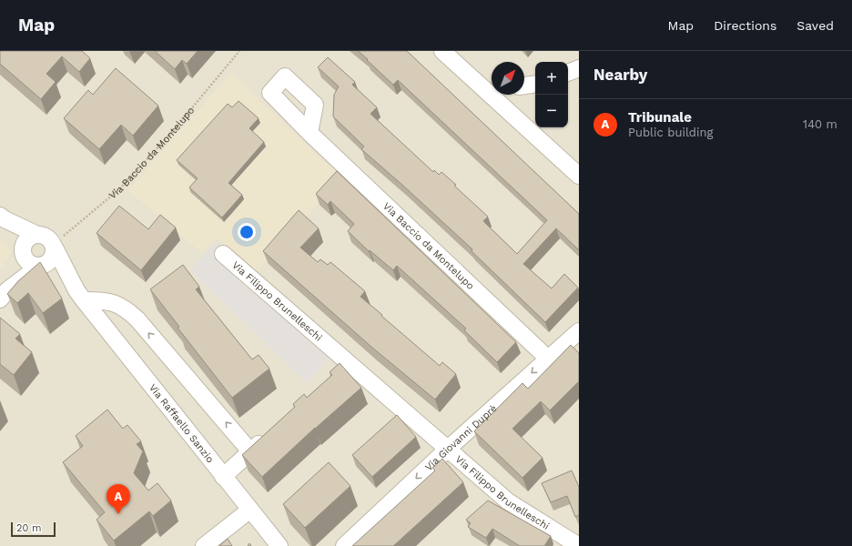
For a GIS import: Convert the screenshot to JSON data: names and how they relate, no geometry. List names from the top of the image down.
{
  "streets": {
    "street": [
      "Via Baccio da Montelupo",
      "Via Filippo Brunelleschi",
      "Via Raffaello Sanzio",
      "Via Giovanni Duprè"
    ]
  },
  "crossings": [
    ["Via Baccio da Montelupo", "Via Raffaello Sanzio"],
    ["Via Baccio da Montelupo", "Via Giovanni Duprè"],
    ["Via Filippo Brunelleschi", "Via Giovanni Duprè"]
  ],
  "one_way": ["Via Giovanni Duprè"],
  "scale_bar": "20 m",
  "north": "top right",
  "page": {
    "header": "Map",
    "nav": ["Map", "Directions", "Saved"],
    "heading": "Nearby",
    "map_buttons": ["+", "−"],
    "list": [
      {
        "mark": "A",
        "name": "Tribunale",
        "note": "Public building",
        "value": "140 m"
      }
    ],
    "pins": "A",
    "scale": "20 m"
  }
}
